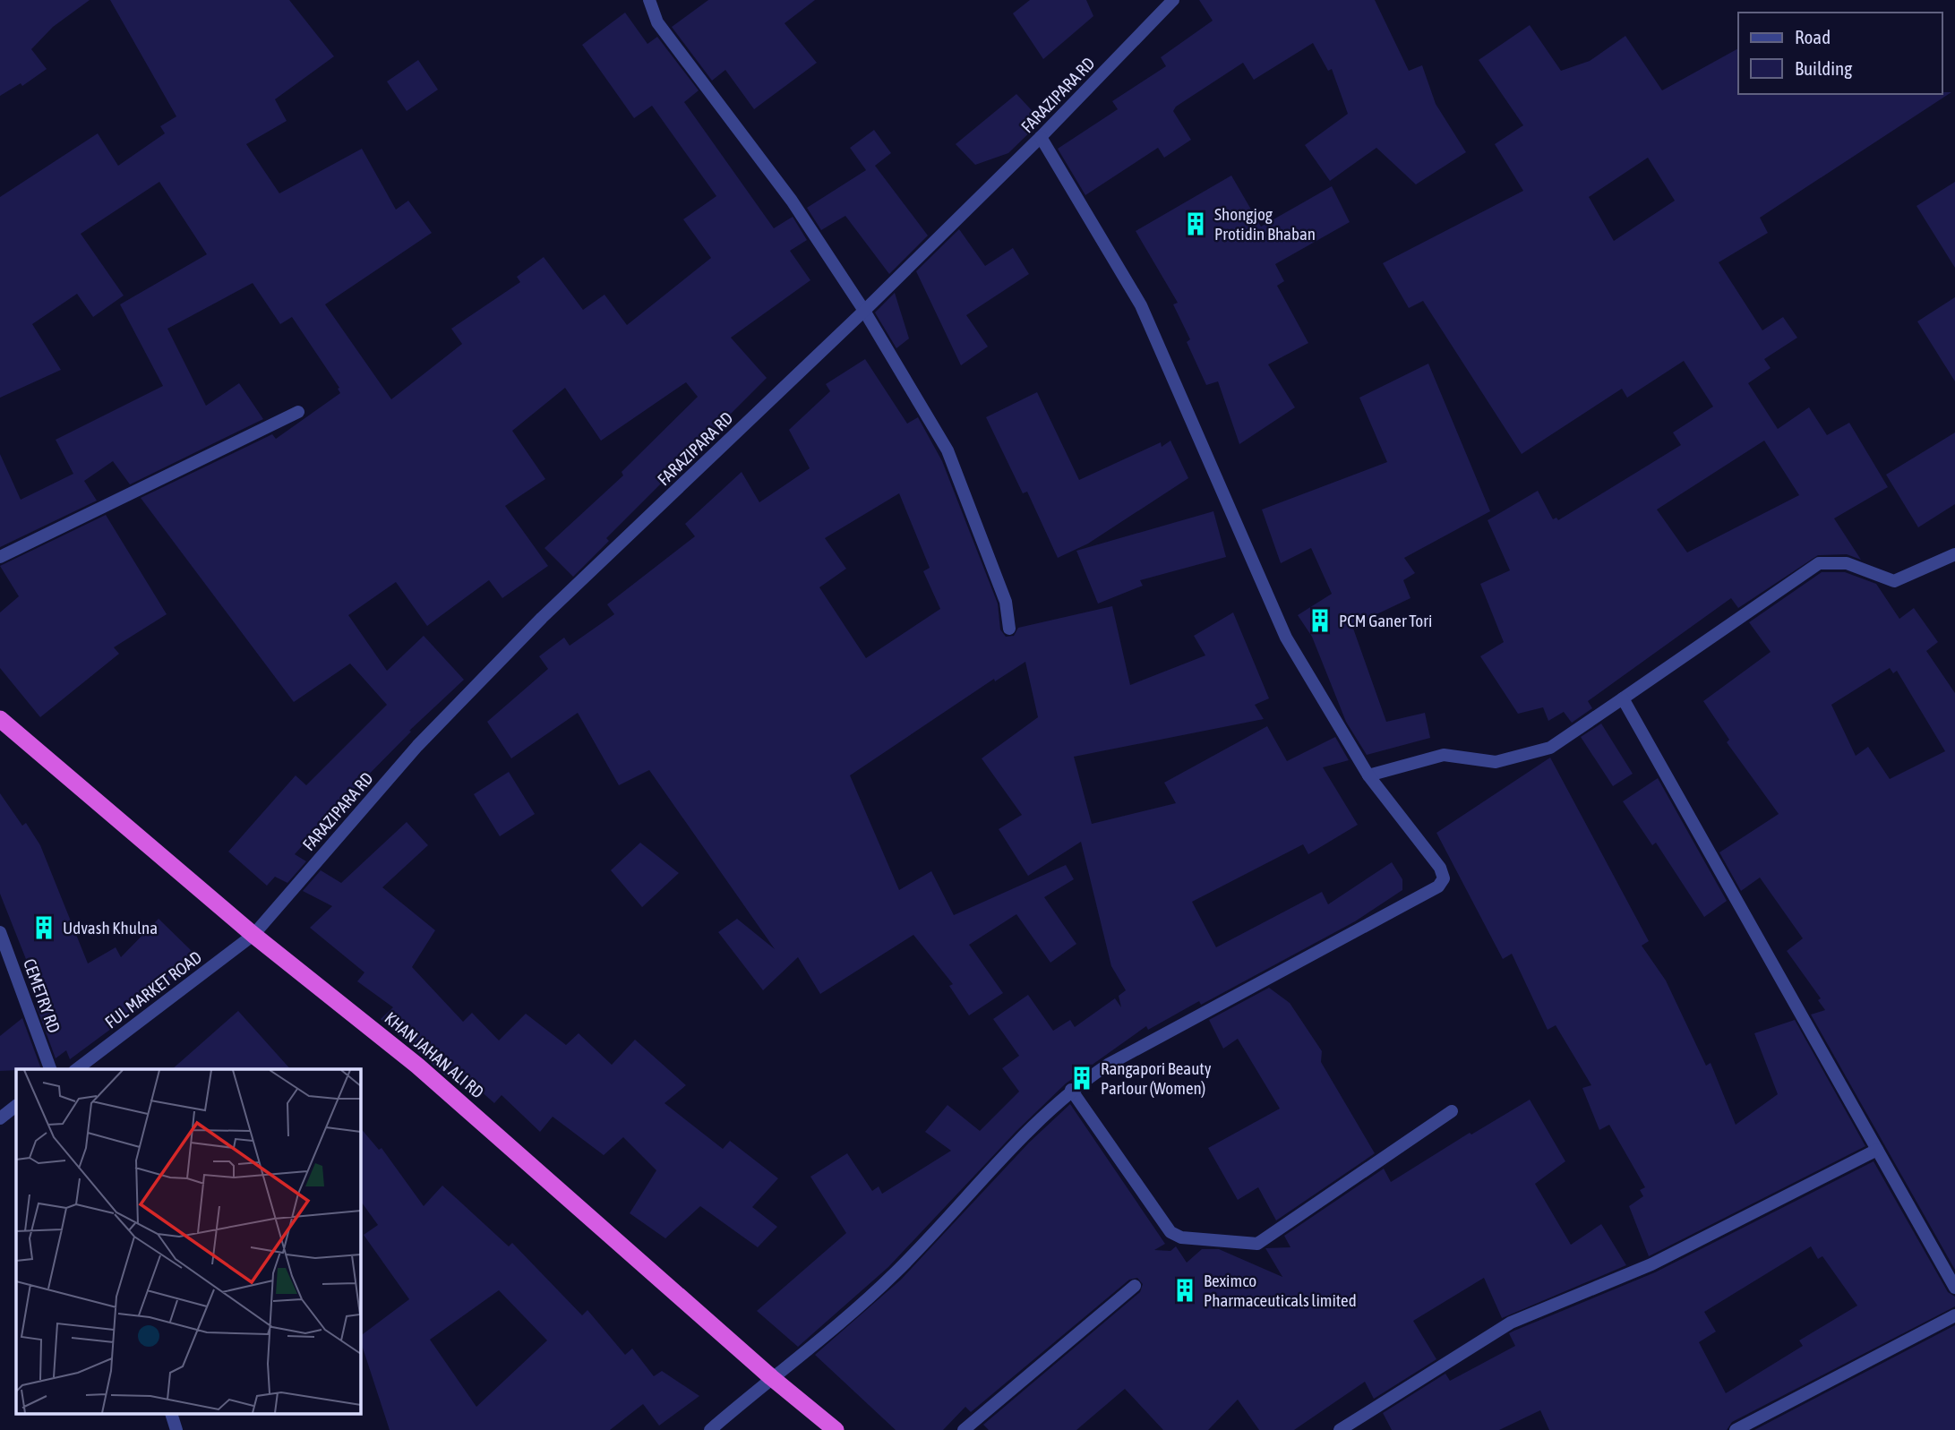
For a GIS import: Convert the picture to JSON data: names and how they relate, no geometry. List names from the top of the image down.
{
  "streets": {
    "highway": ["KHAN JAHAN ALI RD"],
    "street": ["FARAZIPARA RD", "FUL MARKET ROAD", "CEMETRY RD"]
  },
  "crossings": [
    ["FARAZIPARA RD", "FUL MARKET ROAD"],
    ["FARAZIPARA RD", "KHAN JAHAN ALI RD"],
    ["FUL MARKET ROAD", "KHAN JAHAN ALI RD"]
  ],
  "places": {
    "building": [
      "Shongjog Protidin Bhaban",
      "PCM Ganer Tori",
      "Udvash Khulna",
      "Rangapori Beauty Parlour (Women)",
      "Beximco Pharmaceuticals limited"
    ]
  },
  "legend": ["Road", "Building"]
}
